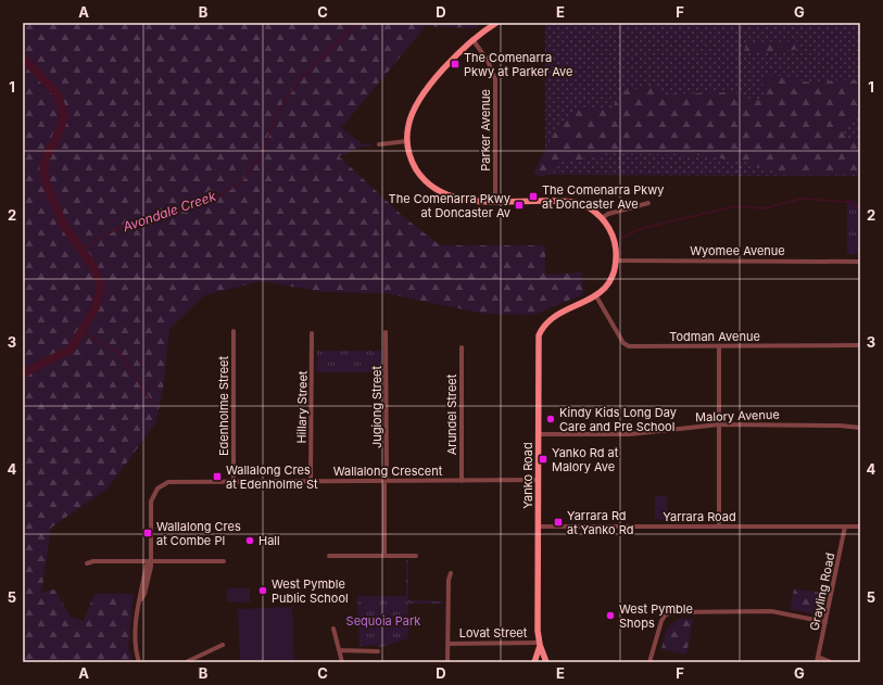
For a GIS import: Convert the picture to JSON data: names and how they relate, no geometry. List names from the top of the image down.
{
  "streets": {
    "main road": ["Yanko Road"],
    "street": [
      "Parker Avenue",
      "Wyomee Avenue",
      "Todman Avenue",
      "Edenholme Street",
      "Hillary Street",
      "Jugiong Street",
      "Arundel Street",
      "Malory Avenue",
      "Wallalong Crescent",
      "Yarrara Road",
      "Grayling Road",
      "Lovat Street"
    ]
  },
  "crossings": [
    ["Todman Avenue", "Yanko Road"],
    ["Edenholme Street", "Wallalong Crescent"],
    ["Hillary Street", "Wallalong Crescent"],
    ["Jugiong Street", "Wallalong Crescent"],
    ["Arundel Street", "Wallalong Crescent"],
    ["Malory Avenue", "Yanko Road"],
    ["Wallalong Crescent", "Yanko Road"],
    ["Yanko Road", "Yarrara Road"],
    ["Yanko Road", "Lovat Street"],
    ["Yarrara Road", "Grayling Road"]
  ],
  "water": ["Avondale Creek"],
  "parks": ["Sequoia Park"],
  "places": {
    "transit": [
      "The Comenarra Pkwy at Parker Ave",
      "The Comenarra Pkwy at Doncaster Ave",
      "The Comenarra Pkwy at Doncaster Av",
      "Yanko Rd at Malory Ave",
      "Wallalong Cres at Edenholme St",
      "Yarrara Rd at Yanko Rd",
      "Wallalong Cres at Combe Pl"
    ],
    "other": [
      "Kindy Kids Long Day Care and Pre School",
      "Hall",
      "West Pymble Public School",
      "West Pymble Shops"
    ]
  },
  "grid": {
    "columns": [
      "A",
      "B",
      "C",
      "D",
      "E",
      "F",
      "G"
    ],
    "rows": [
      "1",
      "2",
      "3",
      "4",
      "5"
    ]
  }
}
